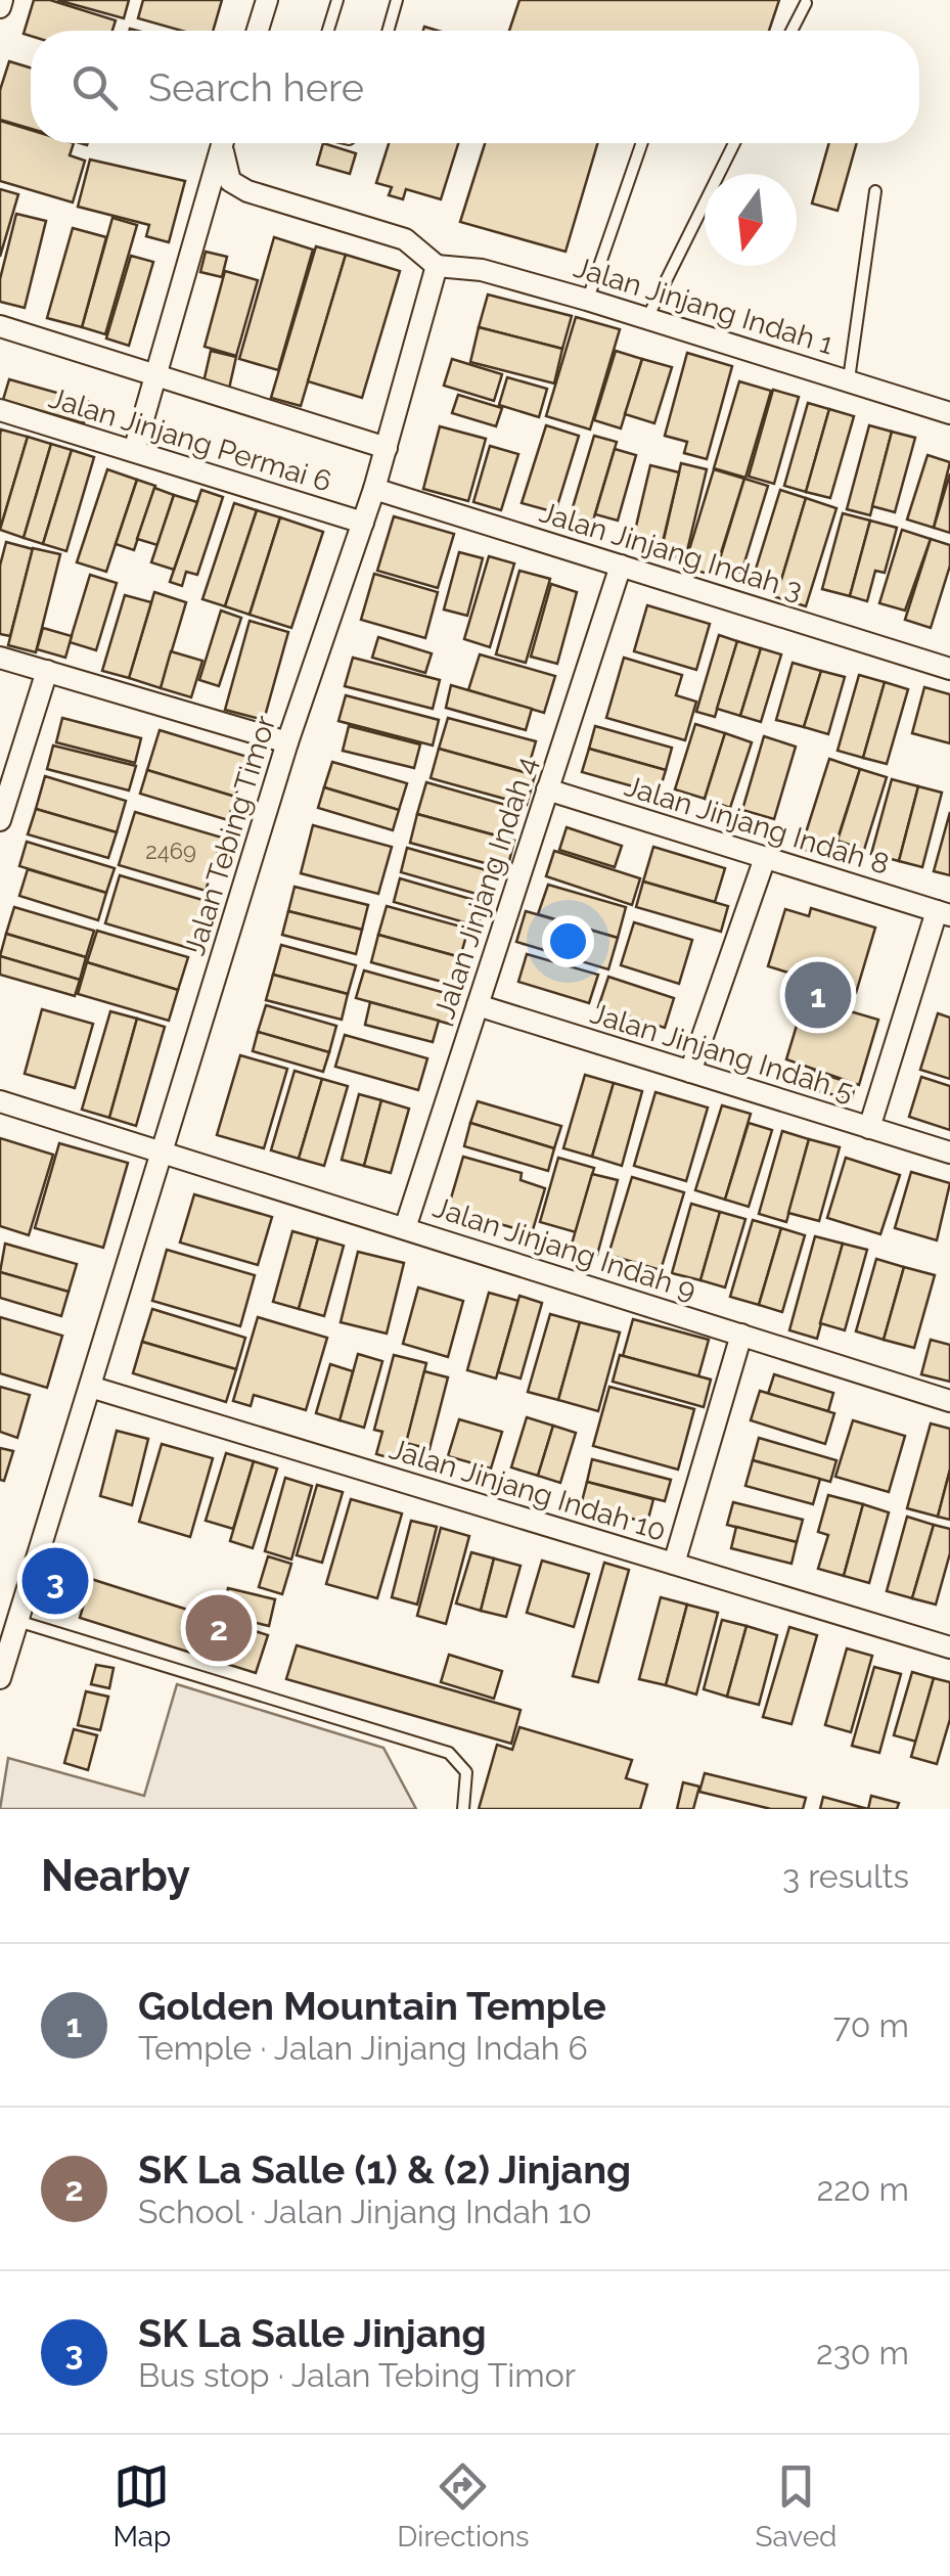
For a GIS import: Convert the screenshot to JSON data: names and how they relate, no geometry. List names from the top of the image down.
{
  "streets": {
    "street": [
      "Jalan Jinjang Indah 1",
      "Jalan Jinjang Permai 6",
      "Jalan Jinjang Indah 3",
      "Jalan Jinjang Indah 8",
      "Jalan Tebing Timor",
      "Jalan Jinjang Indah 4",
      "Jalan Jinjang Indah 5",
      "Jalan Jinjang Indah 9",
      "Jalan Jinjang Indah 10"
    ]
  },
  "crossings": [
    ["Jalan Jinjang Indah 1", "Jalan Tebing Timor"],
    ["Jalan Jinjang Permai 6", "Jalan Tebing Timor"],
    ["Jalan Jinjang Indah 3", "Jalan Tebing Timor"],
    ["Jalan Jinjang Indah 3", "Jalan Jinjang Indah 4"],
    ["Jalan Jinjang Indah 8", "Jalan Jinjang Indah 4"],
    ["Jalan Tebing Timor", "Jalan Jinjang Indah 9"],
    ["Jalan Tebing Timor", "Jalan Jinjang Indah 10"],
    ["Jalan Jinjang Indah 4", "Jalan Jinjang Indah 5"],
    ["Jalan Jinjang Indah 4", "Jalan Jinjang Indah 9"]
  ],
  "house_numbers": ["2469"],
  "north": "bottom",
  "page": {
    "search": "Search here",
    "pins": ["1", "3", "2"],
    "heading": ["Nearby", "3 results"],
    "list": [
      {
        "mark": "1",
        "name": "Golden Mountain Temple",
        "note": "Temple · Jalan Jinjang Indah 6",
        "value": "70 m"
      },
      {
        "mark": "2",
        "name": "SK La Salle (1) & (2) Jinjang",
        "note": "School · Jalan Jinjang Indah 10",
        "value": "220 m"
      },
      {
        "mark": "3",
        "name": "SK La Salle Jinjang",
        "note": "Bus stop · Jalan Tebing Timor",
        "value": "230 m"
      }
    ],
    "nav": ["Map", "Directions", "Saved"]
  }
}
